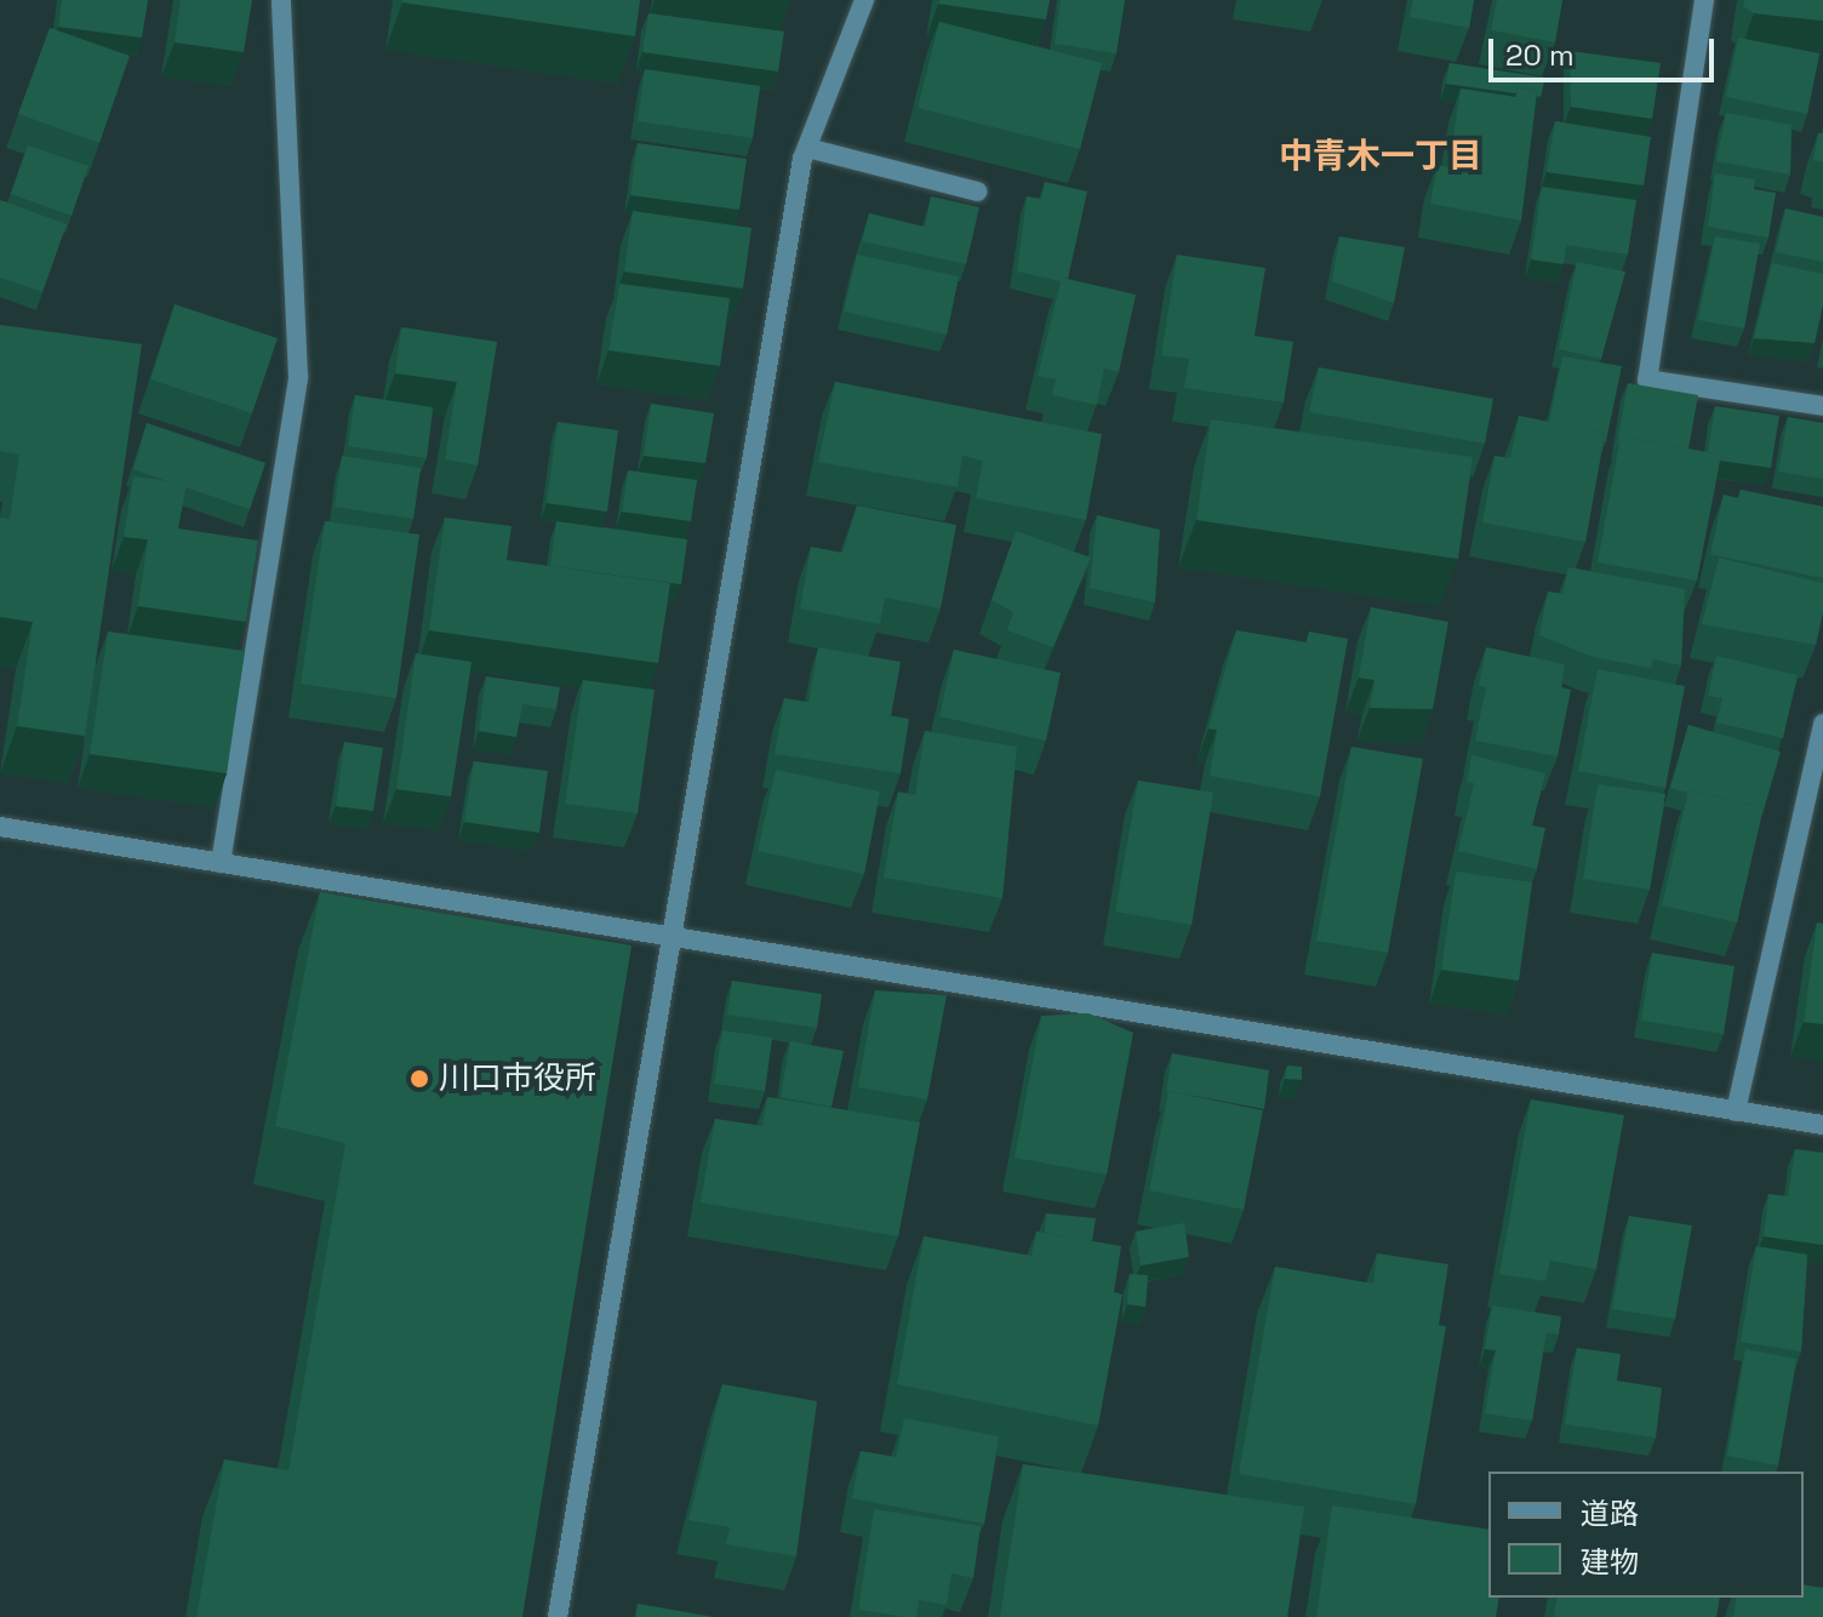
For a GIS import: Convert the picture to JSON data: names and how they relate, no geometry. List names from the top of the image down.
{
  "districts": ["中青木一丁目"],
  "places": ["川口市役所"],
  "legend": ["道路", "建物"],
  "scale_bar": "20 m"
}
